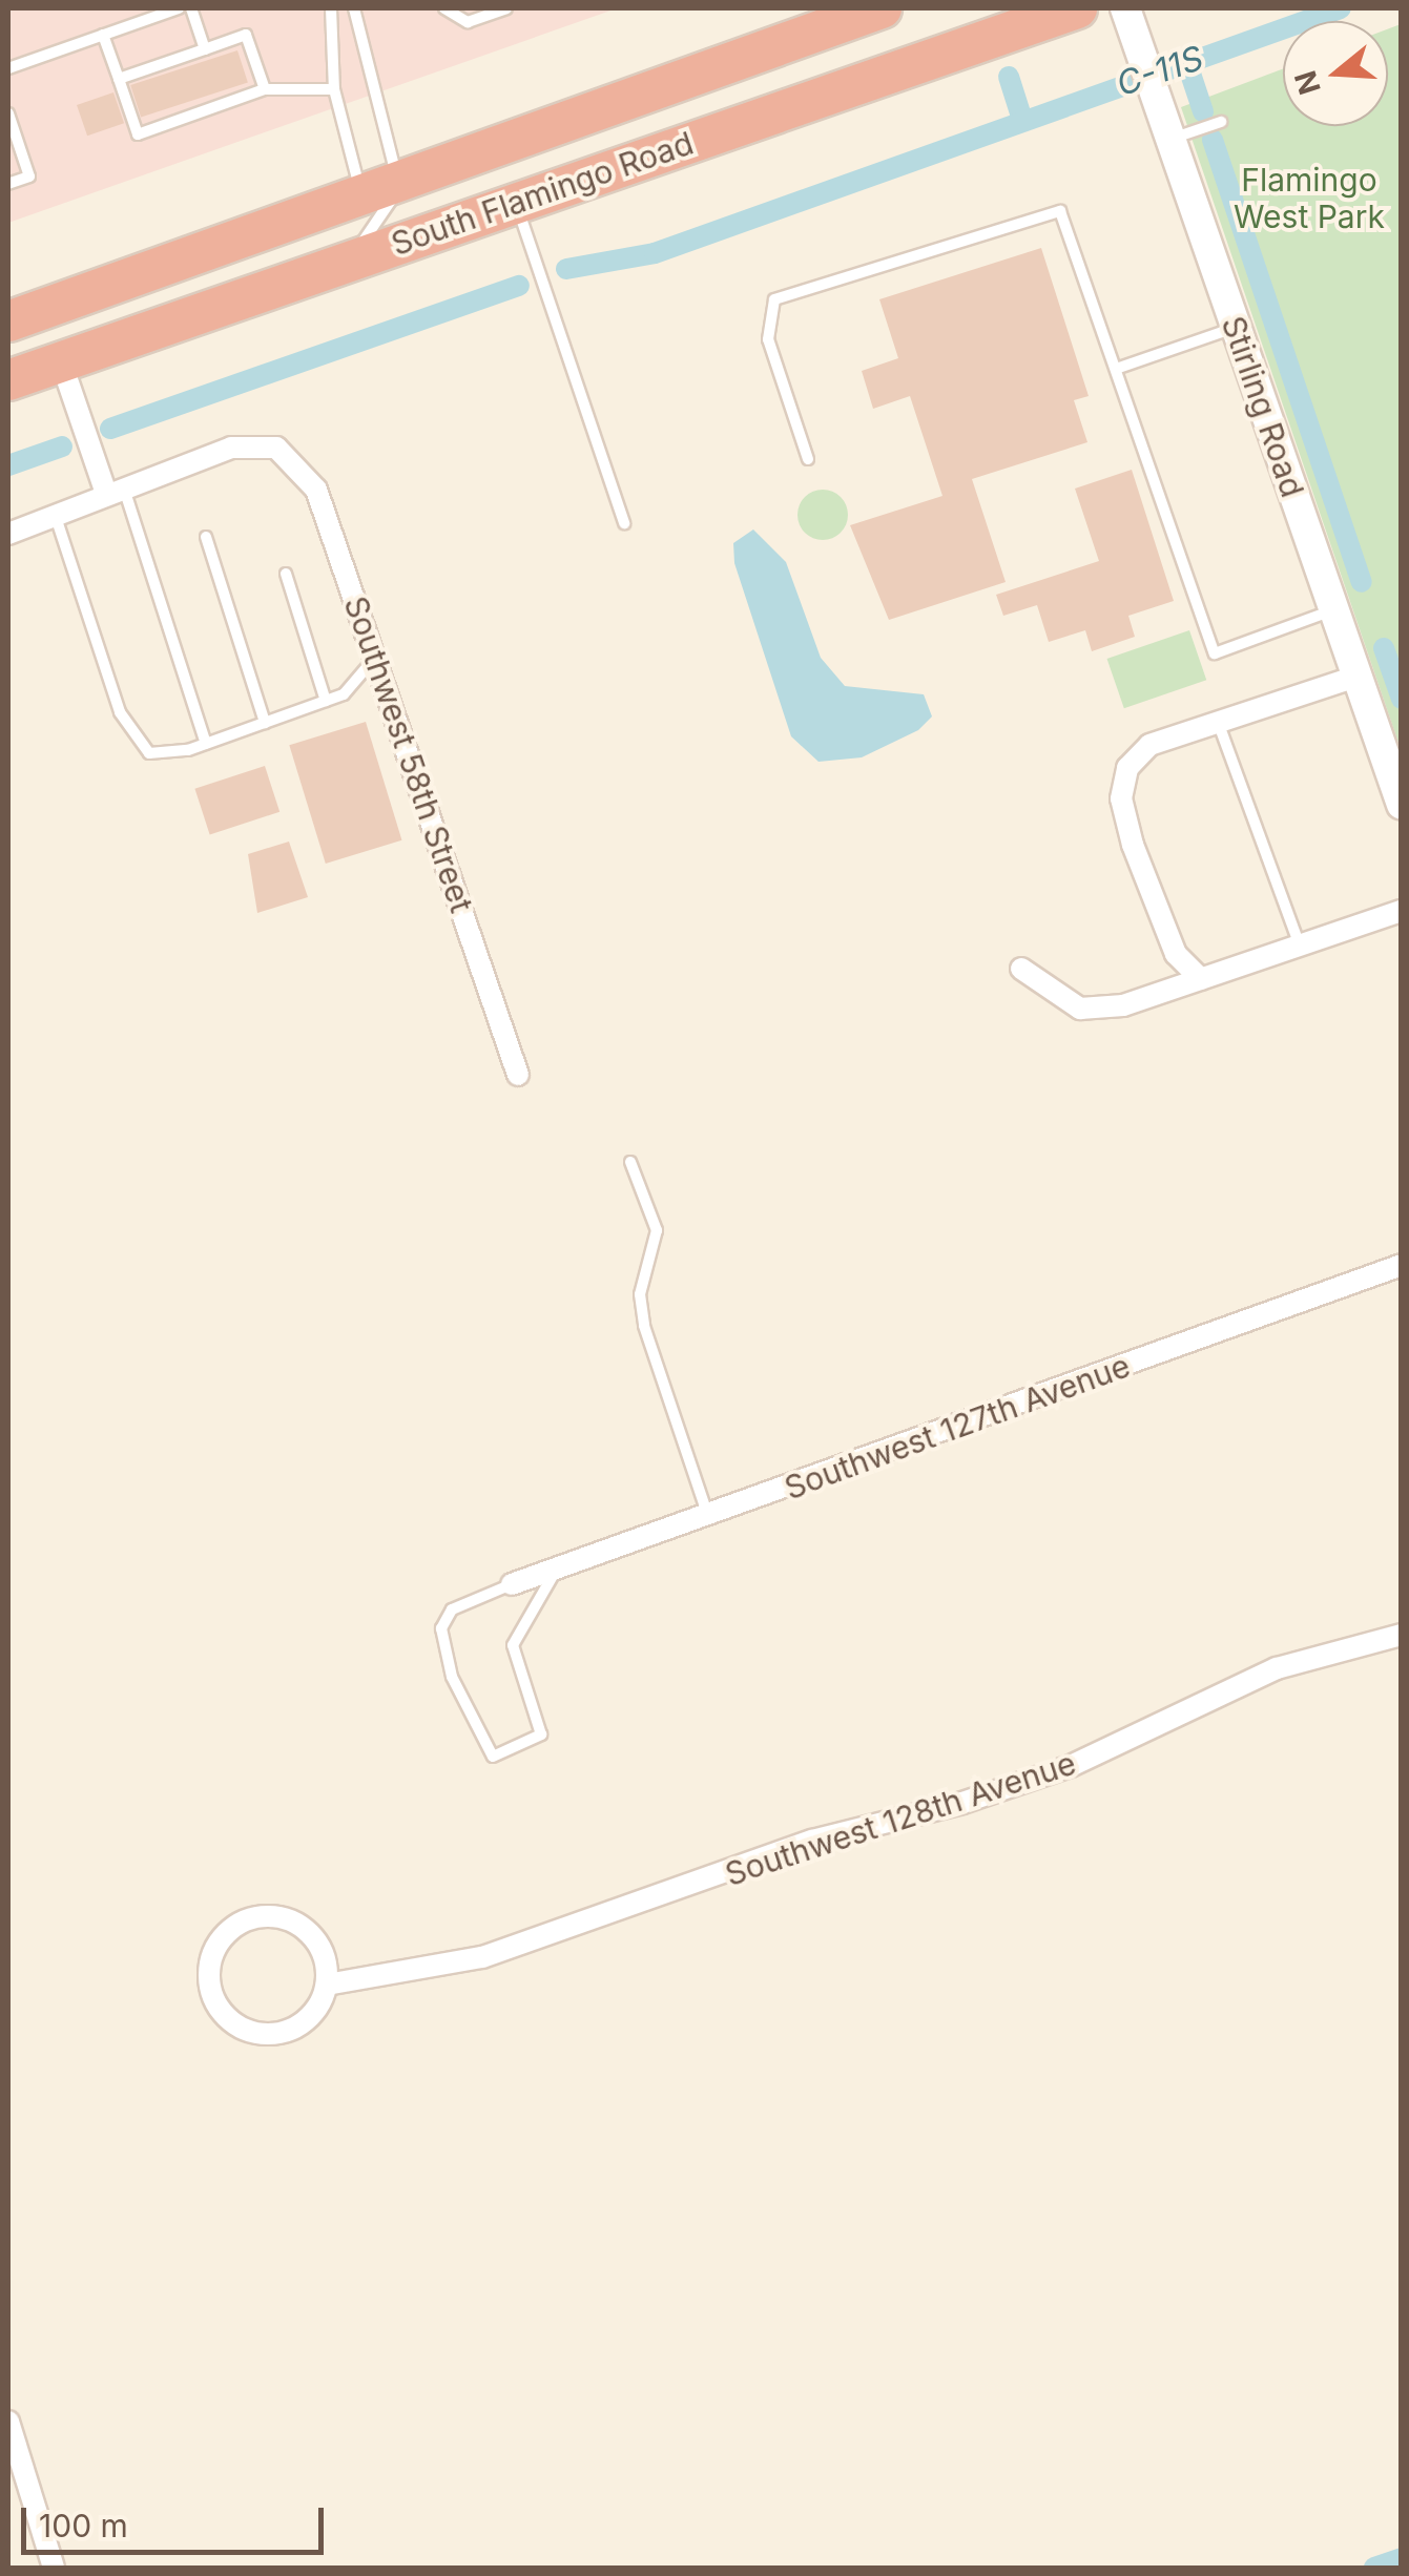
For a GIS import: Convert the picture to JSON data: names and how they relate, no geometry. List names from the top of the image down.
{
  "streets": {
    "highway": ["South Flamingo Road"],
    "street": [
      "Stirling Road",
      "Southwest 58th Street",
      "Southwest 127th Avenue",
      "Southwest 128th Avenue"
    ]
  },
  "water": ["C-11S"],
  "parks": ["Flamingo West Park"],
  "scale_bar": "100 m",
  "north": "left"
}
